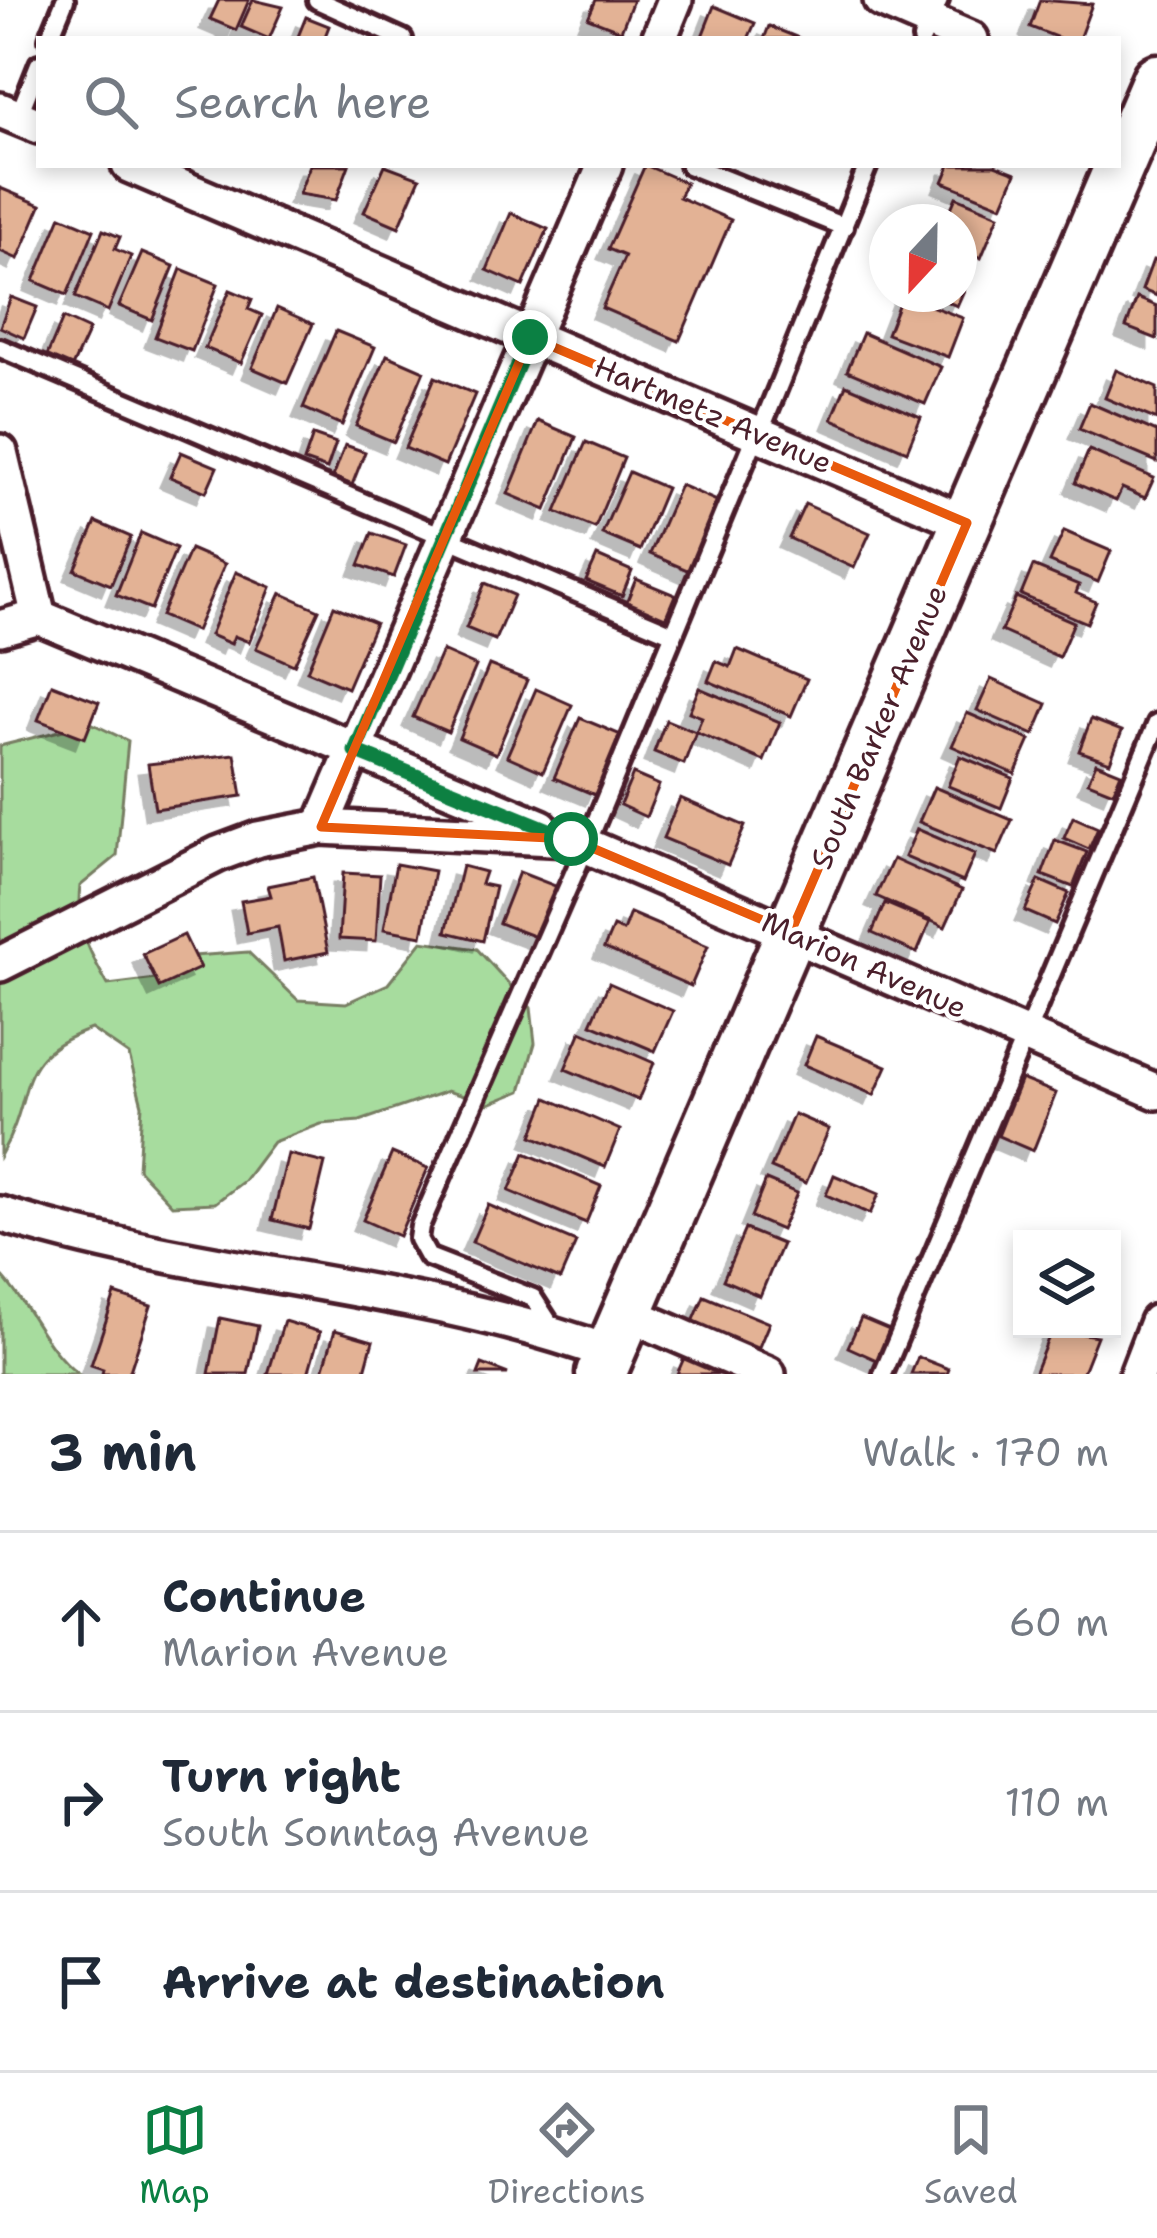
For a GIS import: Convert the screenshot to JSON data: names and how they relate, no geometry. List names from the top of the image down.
{
  "streets": {
    "main road": ["South Barker Avenue"],
    "street": ["Hartmetz Avenue", "Marion Avenue"]
  },
  "crossings": [
    ["Hartmetz Avenue", "South Barker Avenue"],
    ["South Barker Avenue", "Marion Avenue"]
  ],
  "north": "bottom",
  "page": {
    "search": "Search here",
    "heading": ["3 min", "Walk · 170 m"],
    "list": [
      ["Continue", "Marion Avenue", "60 m"],
      ["Turn right", "South Sonntag Avenue", "110 m"],
      "Arrive at destination"
    ],
    "nav": ["Map", "Directions", "Saved"]
  }
}
